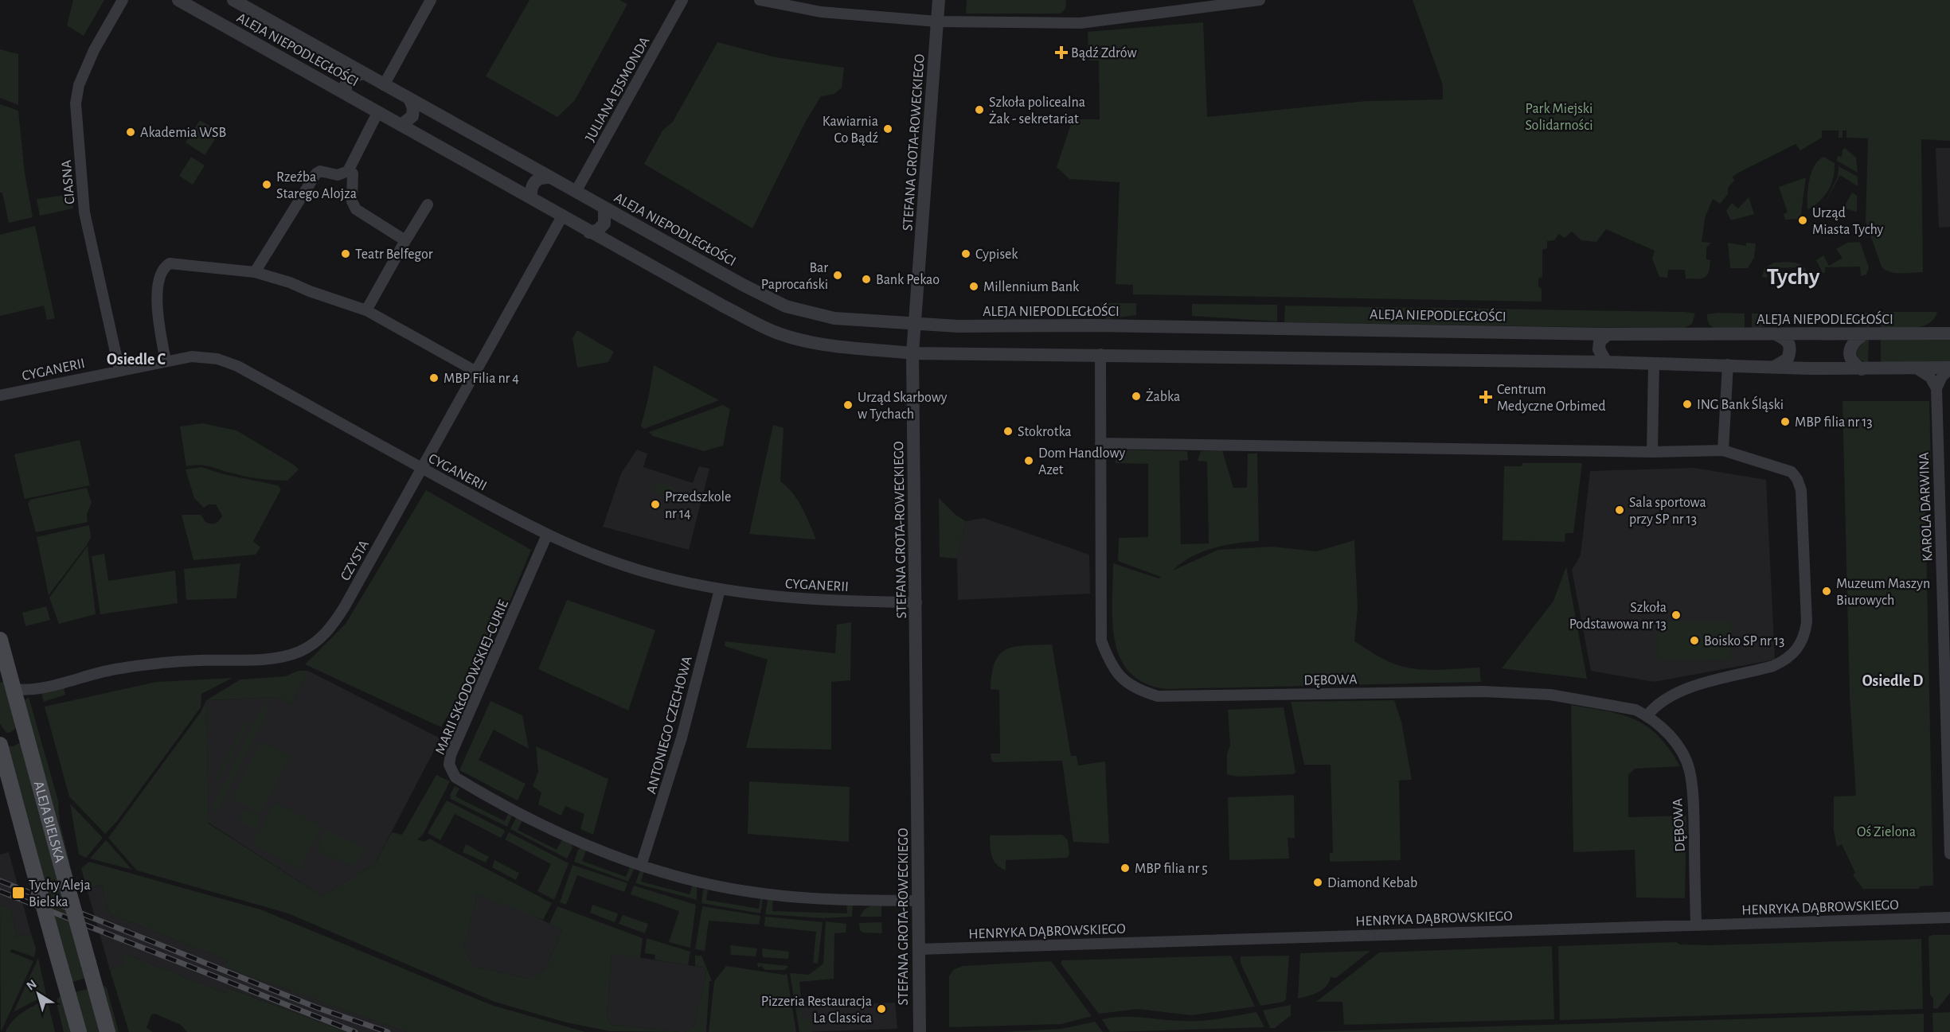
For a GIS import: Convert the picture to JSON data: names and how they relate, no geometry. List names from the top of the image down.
{
  "streets": {
    "main road": ["ALEJA BIELSKA"],
    "street": [
      "ALEJA NIEPODLEGŁOŚCI",
      "JULIANA EJSMONDA",
      "STEFANA GROTA-ROWECKIEGO",
      "CIASNA",
      "CYGANERII",
      "KAROLA DARWINA",
      "CZYSTA",
      "MARII SKŁODOWSKIEJ-CURIE",
      "DĘBOWA",
      "ANTONIEGO CZECHOWA",
      "HENRYKA DĄBROWSKIEGO"
    ]
  },
  "crossings": [
    ["ALEJA NIEPODLEGŁOŚCI", "JULIANA EJSMONDA"],
    ["ALEJA NIEPODLEGŁOŚCI", "STEFANA GROTA-ROWECKIEGO"],
    ["ALEJA NIEPODLEGŁOŚCI", "CZYSTA"],
    ["ALEJA NIEPODLEGŁOŚCI", "DĘBOWA"],
    ["STEFANA GROTA-ROWECKIEGO", "CYGANERII"],
    ["STEFANA GROTA-ROWECKIEGO", "MARII SKŁODOWSKIEJ-CURIE"],
    ["STEFANA GROTA-ROWECKIEGO", "HENRYKA DĄBROWSKIEGO"],
    ["CIASNA", "CYGANERII"],
    ["CYGANERII", "CZYSTA"],
    ["CYGANERII", "MARII SKŁODOWSKIEJ-CURIE"],
    ["CYGANERII", "ANTONIEGO CZECHOWA"],
    ["CZYSTA", "ALEJA BIELSKA"],
    ["MARII SKŁODOWSKIEJ-CURIE", "ANTONIEGO CZECHOWA"],
    ["DĘBOWA", "HENRYKA DĄBROWSKIEGO"]
  ],
  "districts": ["Tychy", "Osiedle C", "Osiedle D"],
  "parks": ["Park Miejski Solidarności", "Oś Zielona"],
  "places": {
    "health": ["Bądź Zdrów", "Centrum Medyczne Orbimed"],
    "other": [
      "Szkoła policealna Żak - sekretariat",
      "Kawiarnia Co Bądź",
      "Akademia WSB",
      "Rzeźba Starego Alojza",
      "Urząd Miasta Tychy",
      "Teatr Belfegor",
      "Cypisek",
      "Bar Paprocański",
      "Bank Pekao",
      "Millennium Bank",
      "MBP Filia nr 4",
      "Żabka",
      "ING Bank Śląski",
      "Urząd Skarbowy w Tychach",
      "MBP filia nr 13",
      "Stokrotka",
      "Dom Handlowy Azet",
      "Przedszkole nr 14",
      "Sala sportowa przy SP nr 13",
      "Muzeum Maszyn Biurowych",
      "Szkoła Podstawowa nr 13",
      "Boisko SP nr 13",
      "MBP filia nr 5",
      "Diamond Kebab",
      "Pizzeria Restauracja La Classica"
    ],
    "transit": ["Tychy Aleja Bielska"]
  },
  "north": "top left"
}
